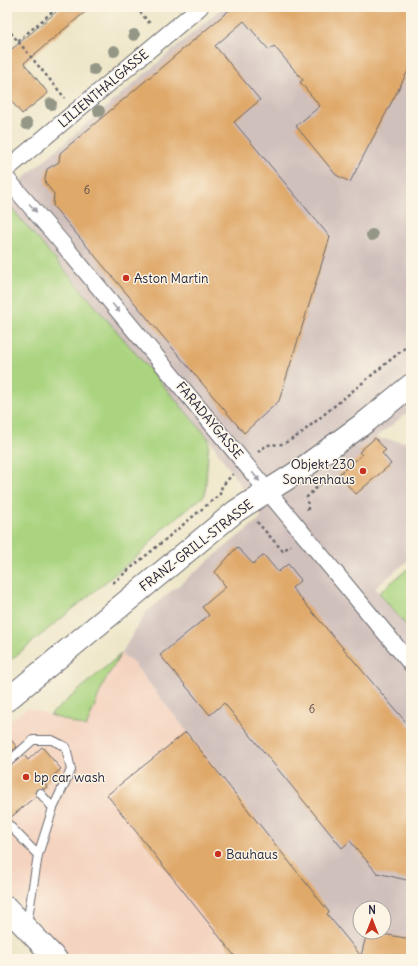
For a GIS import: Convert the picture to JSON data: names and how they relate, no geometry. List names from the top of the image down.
{
  "streets": {
    "street": ["LILIENTHALGASSE", "FARADAYGASSE", "FRANZ-GRILL-STRASSE"]
  },
  "crossings": [
    ["FARADAYGASSE", "FRANZ-GRILL-STRASSE"]
  ],
  "one_way": ["FARADAYGASSE"],
  "places": [
    "Aston Martin",
    "Objekt 230 Sonnenhaus",
    "bp car wash",
    "Bauhaus"
  ],
  "house_numbers": ["6", "6"],
  "north": "top"
}
